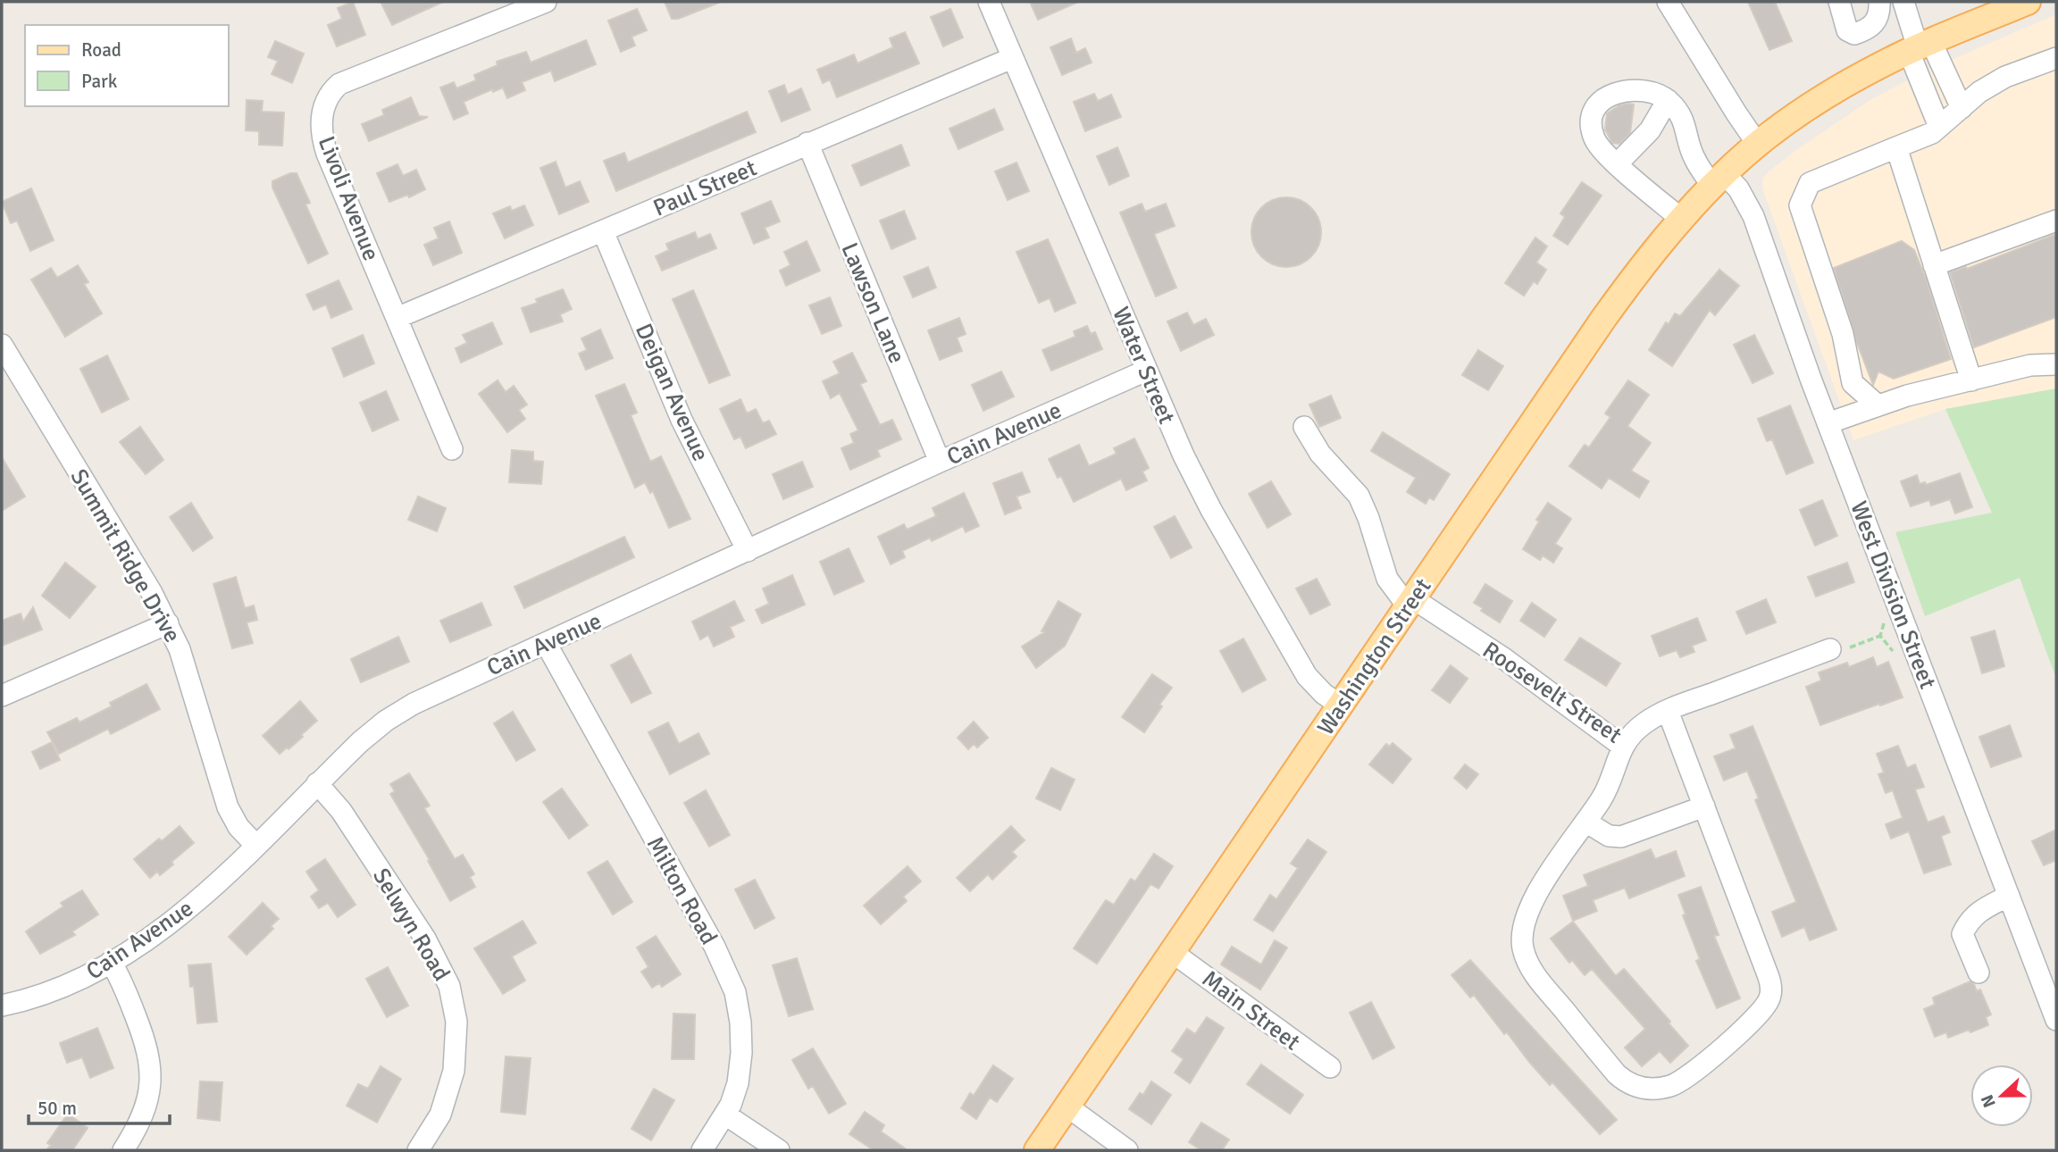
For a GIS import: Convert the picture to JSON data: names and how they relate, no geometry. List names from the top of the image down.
{
  "streets": {
    "main road": ["Washington Street"],
    "street": [
      "Paul Street",
      "Livoli Avenue",
      "Lawson Lane",
      "Water Street",
      "Deigan Avenue",
      "Cain Avenue",
      "Summit Ridge Drive",
      "West Division Street",
      "Roosevelt Street",
      "Milton Road",
      "Selwyn Road",
      "Main Street"
    ]
  },
  "crossings": [
    ["Paul Street", "Livoli Avenue"],
    ["Paul Street", "Lawson Lane"],
    ["Paul Street", "Water Street"],
    ["Paul Street", "Deigan Avenue"],
    ["Lawson Lane", "Cain Avenue"],
    ["Water Street", "Cain Avenue"],
    ["Water Street", "Washington Street"],
    ["Deigan Avenue", "Cain Avenue"],
    ["Cain Avenue", "Summit Ridge Drive"],
    ["Cain Avenue", "Milton Road"],
    ["Cain Avenue", "Selwyn Road"],
    ["West Division Street", "Washington Street"],
    ["Washington Street", "Roosevelt Street"],
    ["Washington Street", "Main Street"]
  ],
  "legend": ["Road", "Park"],
  "scale_bar": "50 m",
  "north": "left"
}
